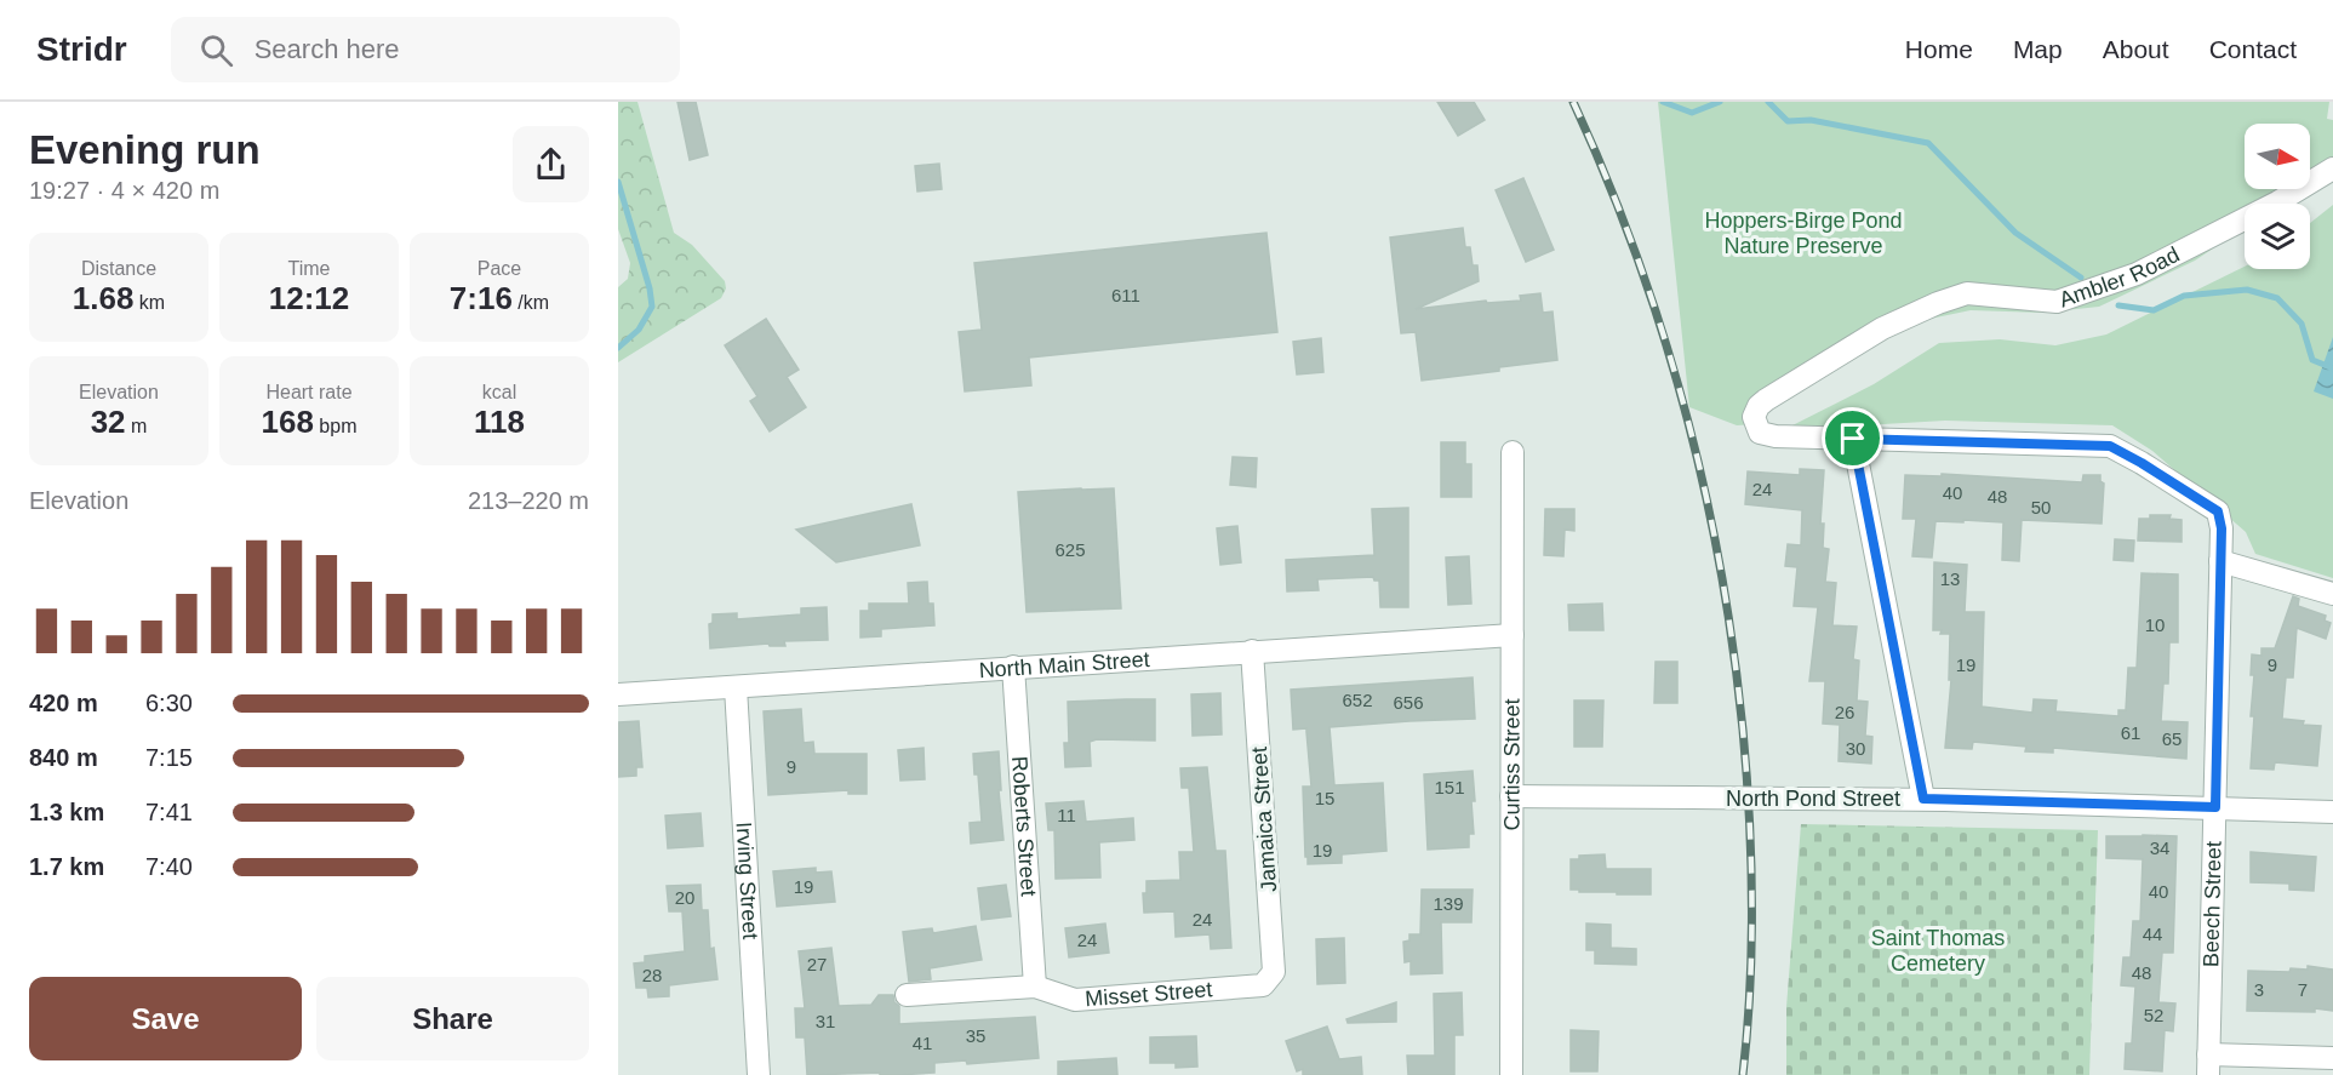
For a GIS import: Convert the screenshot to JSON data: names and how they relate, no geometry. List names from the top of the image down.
{
  "streets": {
    "street": [
      "Ambler Road",
      "North Main Street",
      "Curtiss Street",
      "North Pond Street",
      "Jamaica Street",
      "Roberts Street",
      "Irving Street",
      "Beech Street",
      "Misset Street"
    ]
  },
  "crossings": [
    ["Ambler Road", "Beech Street"],
    ["North Main Street", "Curtiss Street"],
    ["North Main Street", "Jamaica Street"],
    ["North Main Street", "Roberts Street"],
    ["North Main Street", "Irving Street"],
    ["Curtiss Street", "North Pond Street"],
    ["North Pond Street", "Beech Street"],
    ["Jamaica Street", "Misset Street"],
    ["Roberts Street", "Misset Street"]
  ],
  "parks": ["Hoppers-Birge Pond Nature Preserve", "Saint Thomas Cemetery"],
  "house_numbers": [
    "611",
    "24",
    "40",
    "48",
    "50",
    "625",
    "13",
    "10",
    "19",
    "9",
    "652",
    "656",
    "26",
    "61",
    "65",
    "30",
    "9",
    "151",
    "15",
    "11",
    "34",
    "19",
    "19",
    "40",
    "20",
    "139",
    "24",
    "44",
    "24",
    "27",
    "48",
    "28",
    "3",
    "7",
    "52",
    "31",
    "35",
    "41"
  ],
  "north": "right",
  "page": {
    "header": "Stridr",
    "search": "Search here",
    "nav": [
      "Home",
      "Map",
      "About",
      "Contact"
    ],
    "heading": ["Evening run", "19:27 · 4 × 420 m"],
    "stats": [
      ["Distance", "1.68 km"],
      ["Time", "12:12"],
      ["Pace", "7:16 /km"],
      ["Elevation", "32 m"],
      ["Heart rate", "168 bpm"],
      ["kcal", "118"]
    ],
    "chart": ["Elevation", "213–220 m"],
    "list": [
      {
        "name": "420 m",
        "note": "6:30"
      },
      {
        "name": "840 m",
        "note": "7:15"
      },
      {
        "name": "1.3 km",
        "note": "7:41"
      },
      {
        "name": "1.7 km",
        "note": "7:40"
      }
    ],
    "buttons": ["Save", "Share"]
  }
}
